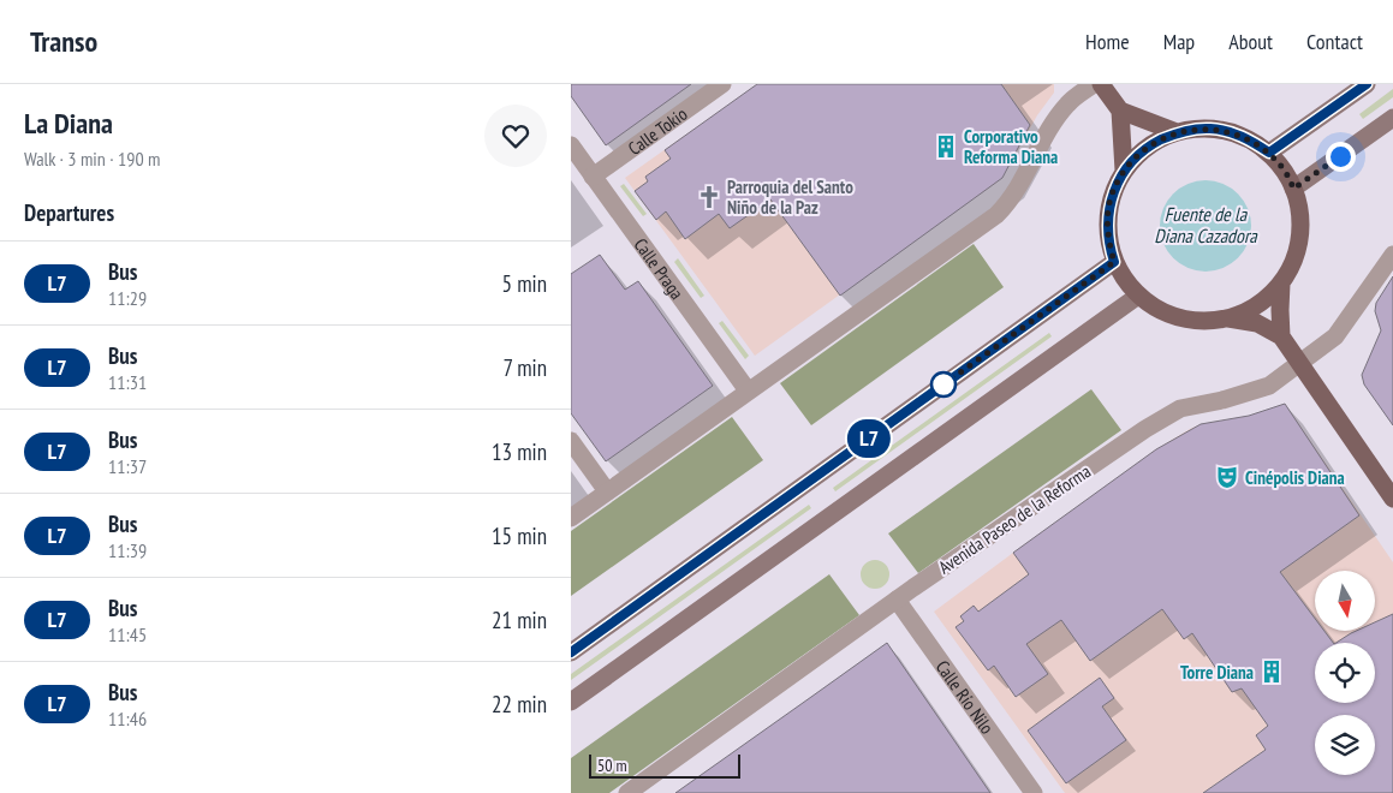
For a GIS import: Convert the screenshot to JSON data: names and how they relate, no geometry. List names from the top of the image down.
{
  "streets": {
    "street": [
      "Calle Tokio",
      "Calle Praga",
      "Avenida Paseo de la Reforma",
      "Calle Río Nilo"
    ]
  },
  "crossings": [
    ["Calle Tokio", "Calle Praga"],
    ["Avenida Paseo de la Reforma", "Calle Río Nilo"]
  ],
  "water": ["Fuente de la Diana Cazadora"],
  "places": {
    "building": ["Corporativo Reforma Diana", "Torre Diana"],
    "church": ["Parroquia del Santo Niño de la Paz"],
    "theatre": ["Cinépolis Diana"]
  },
  "lines": ["bus line L7"],
  "scale_bar": "50 m",
  "north": "bottom",
  "page": {
    "header": "Transo",
    "nav": [
      "Home",
      "Map",
      "About",
      "Contact"
    ],
    "heading": [
      ["La Diana", "Walk · 3 min · 190 m"],
      "Departures"
    ],
    "on_map": "L7",
    "list": [
      {
        "mark": "L7",
        "name": "Bus",
        "note": "11:29",
        "value": "5 min"
      },
      {
        "mark": "L7",
        "name": "Bus",
        "note": "11:31",
        "value": "7 min"
      },
      {
        "mark": "L7",
        "name": "Bus",
        "note": "11:37",
        "value": "13 min"
      },
      {
        "mark": "L7",
        "name": "Bus",
        "note": "11:39",
        "value": "15 min"
      },
      {
        "mark": "L7",
        "name": "Bus",
        "note": "11:45",
        "value": "21 min"
      },
      {
        "mark": "L7",
        "name": "Bus",
        "note": "11:46",
        "value": "22 min"
      }
    ],
    "scale": "50 m"
  }
}
